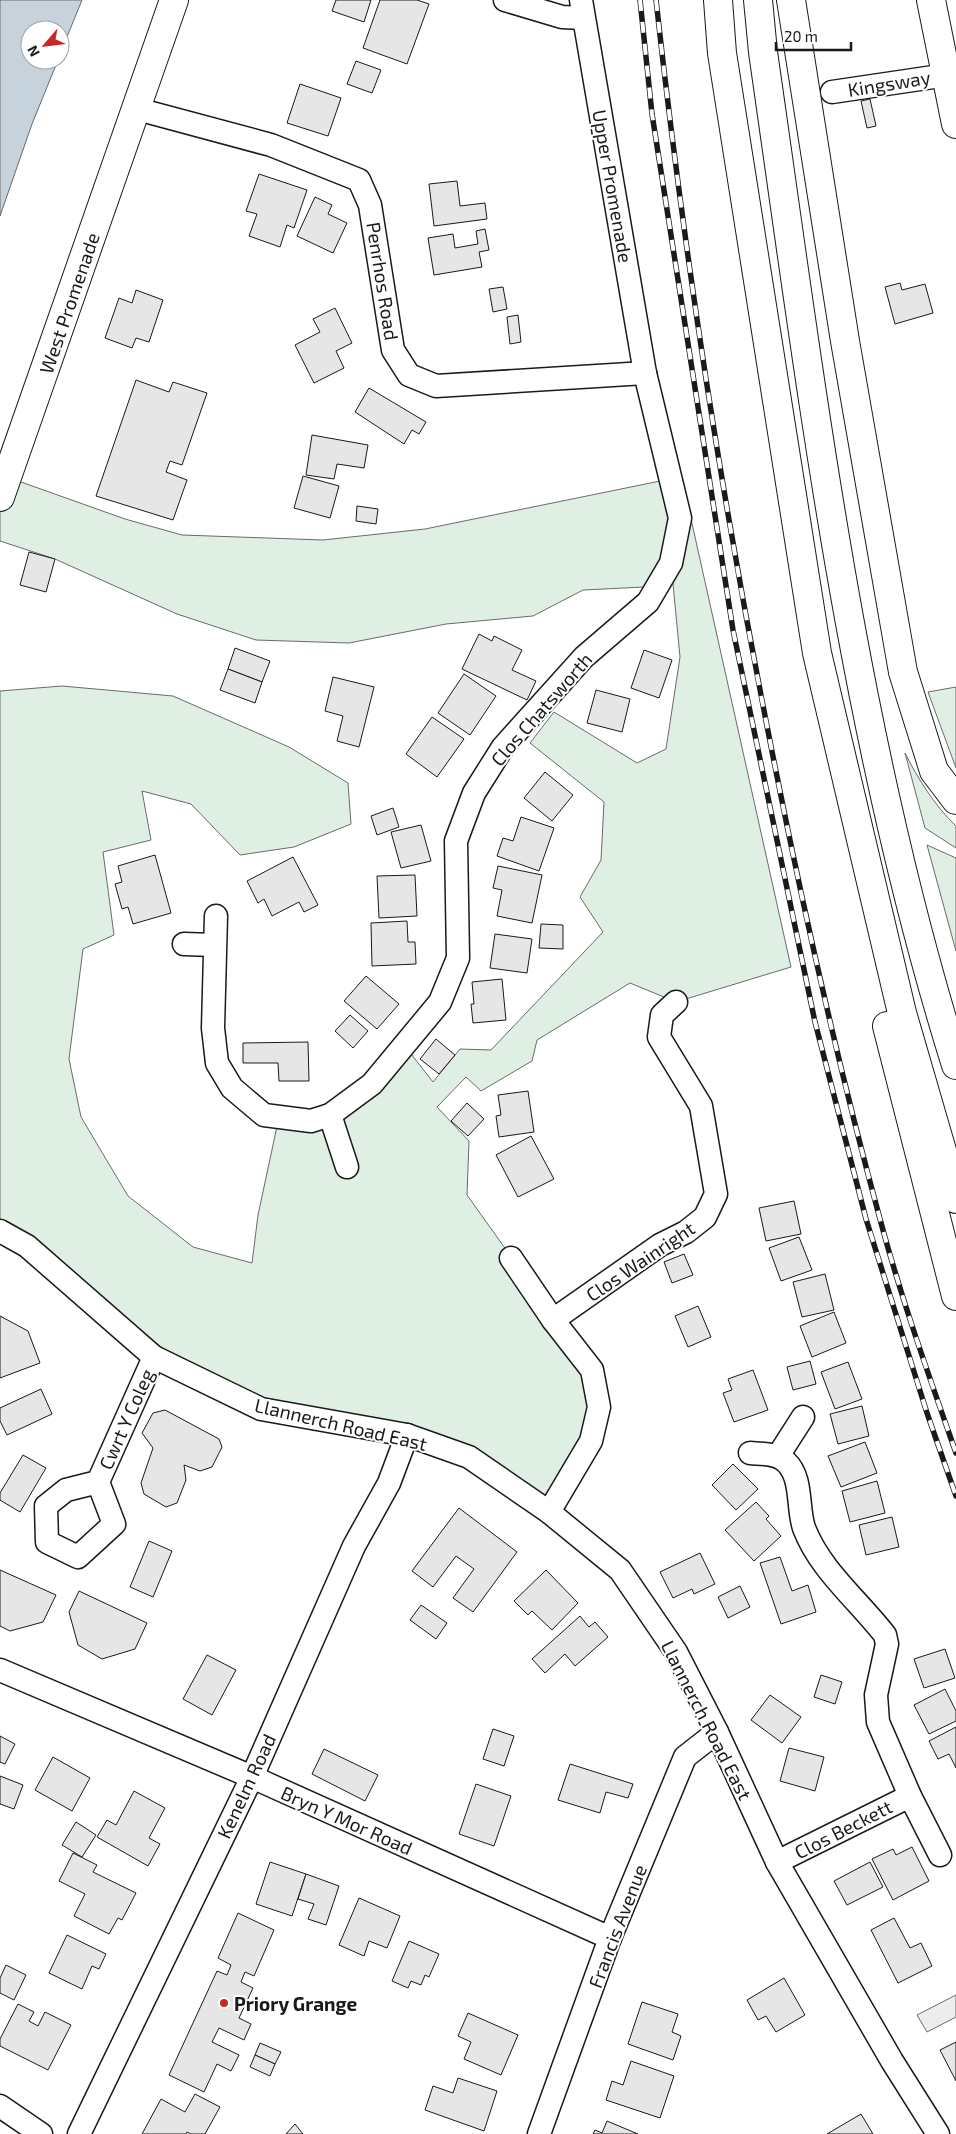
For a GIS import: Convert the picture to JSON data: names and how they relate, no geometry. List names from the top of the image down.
{
  "streets": {
    "main road": ["West Promenade"],
    "street": [
      "Kingsway",
      "Upper Promenade",
      "Penrhos Road",
      "Clos Chatsworth",
      "Clos Wainright",
      "Cwrt Y Coleg",
      "Llannerch Road East",
      "Kenelm Road",
      "Bryn Y Mor Road",
      "Clos Beckett",
      "Francis Avenue"
    ]
  },
  "crossings": [
    ["Upper Promenade", "Penrhos Road"],
    ["Upper Promenade", "Clos Chatsworth"],
    ["Penrhos Road", "West Promenade"],
    ["Penrhos Road", "Clos Chatsworth"],
    ["Cwrt Y Coleg", "Llannerch Road East"],
    ["Llannerch Road East", "Kenelm Road"],
    ["Llannerch Road East", "Clos Beckett"],
    ["Llannerch Road East", "Francis Avenue"],
    ["Kenelm Road", "Bryn Y Mor Road"],
    ["Bryn Y Mor Road", "Francis Avenue"]
  ],
  "places": ["Priory Grange"],
  "scale_bar": "20 m",
  "north": "bottom left"
}
